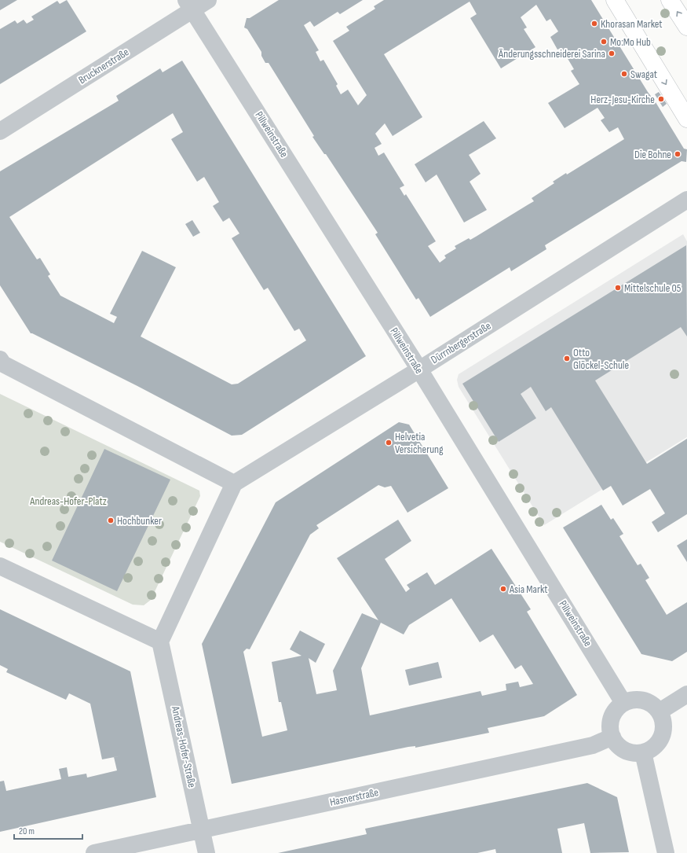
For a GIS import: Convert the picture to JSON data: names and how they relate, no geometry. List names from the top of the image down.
{
  "streets": {
    "street": [
      "Brucknerstraße",
      "Pillweinstraße",
      "Dürrnbergerstraße",
      "Andreas-Hofer-Straße",
      "Hasnerstraße"
    ]
  },
  "crossings": [
    ["Brucknerstraße", "Pillweinstraße"],
    ["Pillweinstraße", "Dürrnbergerstraße"],
    ["Pillweinstraße", "Hasnerstraße"],
    ["Andreas-Hofer-Straße", "Hasnerstraße"]
  ],
  "parks": ["Andreas-Hofer-Platz"],
  "places": [
    "Khorasan Market",
    "Mo:Mo Hub",
    "Änderungsschneiderei Sarina",
    "Swagat",
    "Herz-Jesu-Kirche",
    "Die Bohne",
    "Mittelschule 05",
    "Otto Glöckel-Schule",
    "Helvetia Versicherung",
    "Hochbunker",
    "Asia Markt"
  ],
  "scale_bar": "20 m"
}
